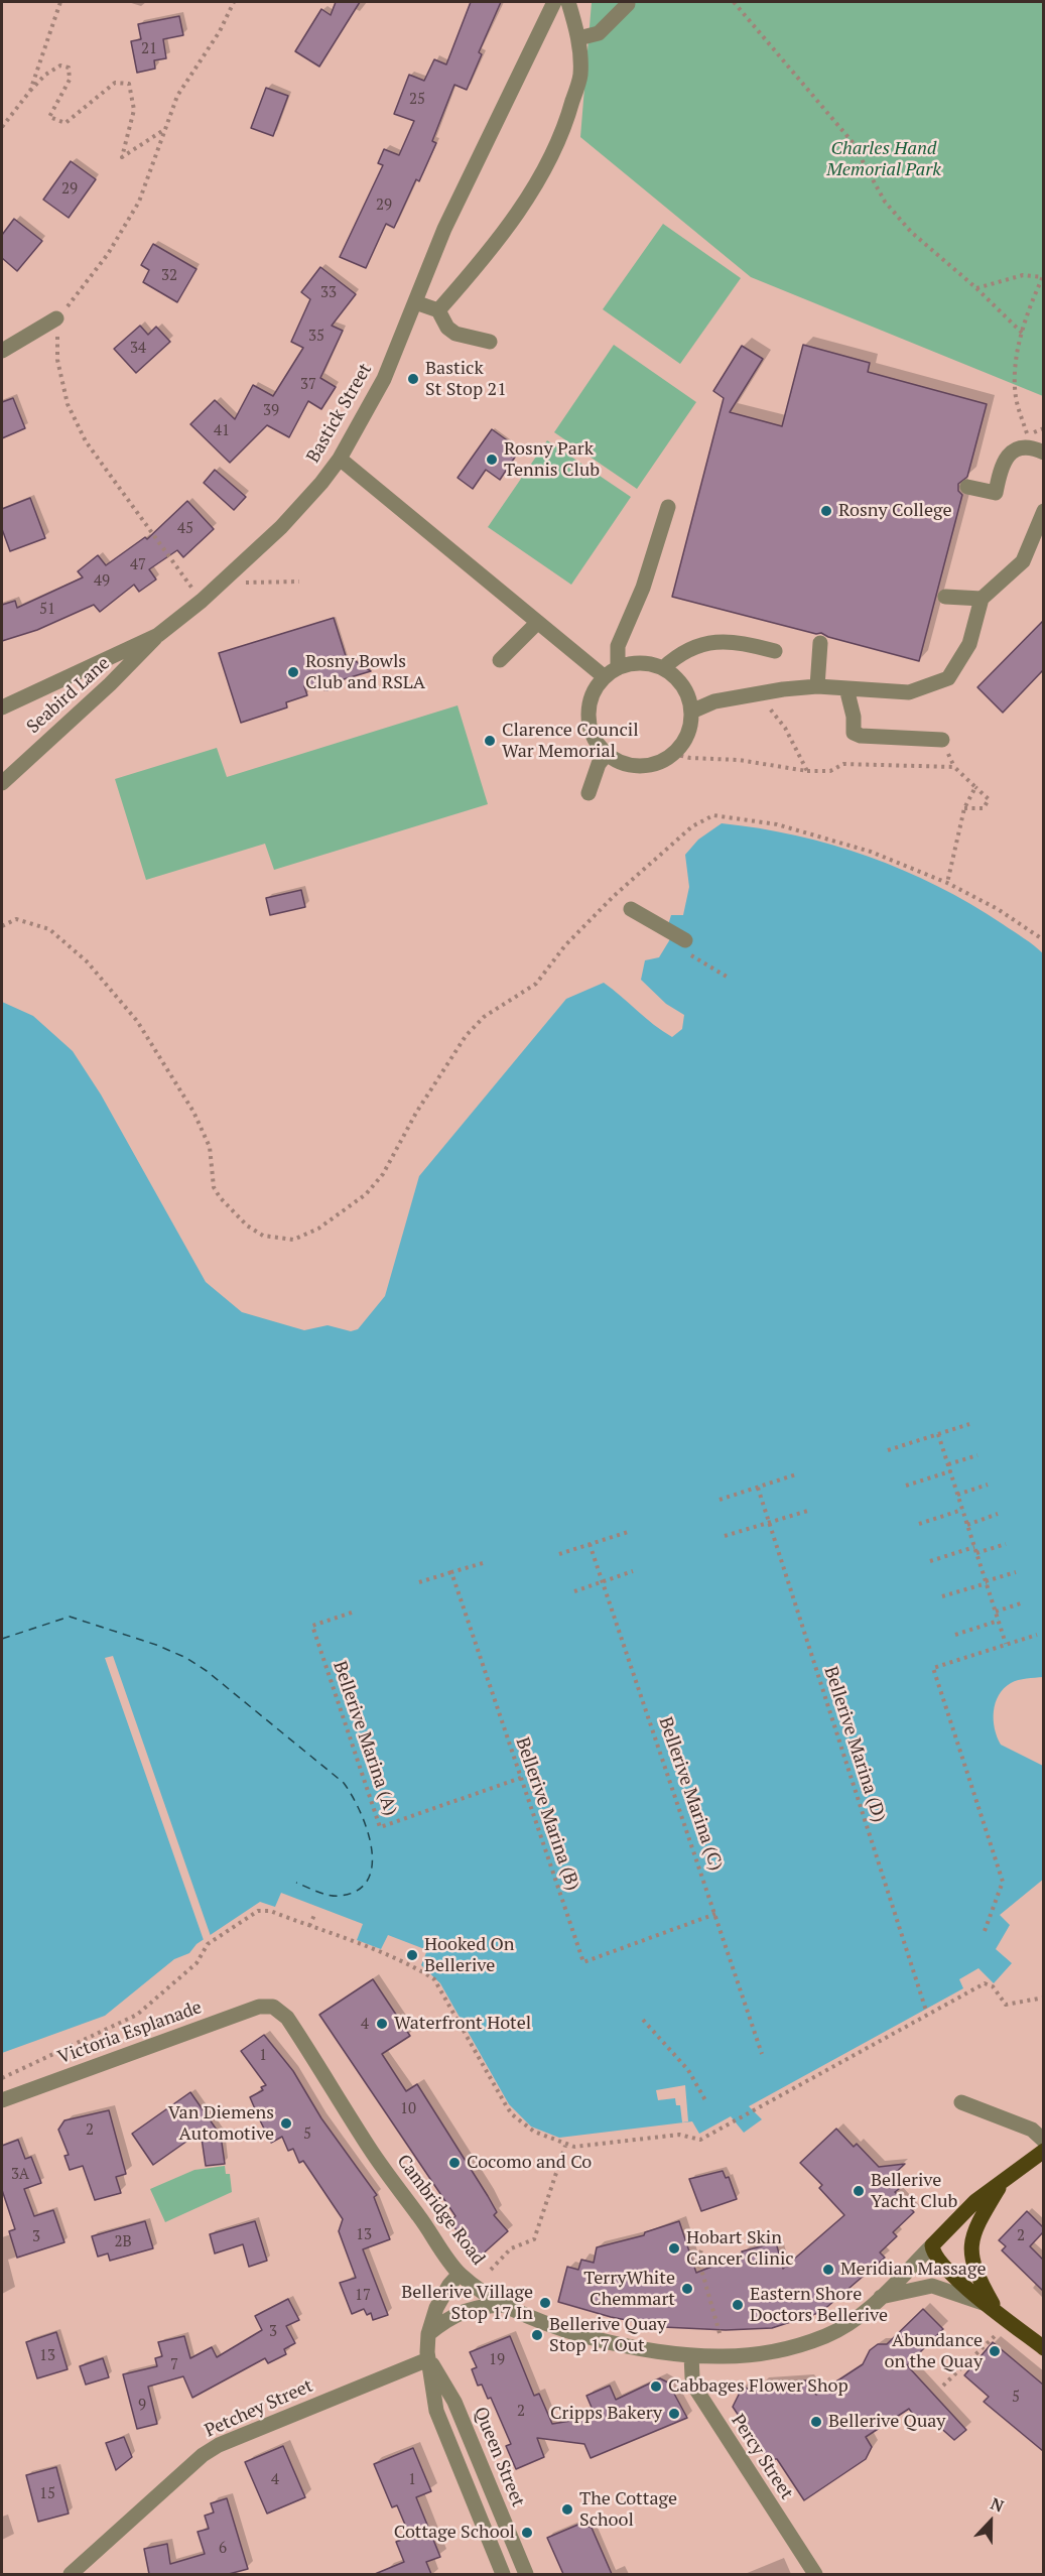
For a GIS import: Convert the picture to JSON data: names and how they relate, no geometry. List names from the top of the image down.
{
  "streets": {
    "main road": ["Cambridge Road"],
    "street": [
      "Bastick Street",
      "Seabird Lane",
      "Victoria Esplanade",
      "Petchey Street",
      "Queen Street",
      "Percy Street"
    ],
    "path": [
      "Bellerive Marina (A)",
      "Bellerive Marina (D)",
      "Bellerive Marina (C)",
      "Bellerive Marina (B)"
    ]
  },
  "crossings": [
    ["Bastick Street", "Seabird Lane"],
    ["Bellerive Marina (A)", "Bellerive Marina (B)"],
    ["Bellerive Marina (C)", "Bellerive Marina (B)"],
    ["Victoria Esplanade", "Cambridge Road"],
    ["Cambridge Road", "Queen Street"],
    ["Cambridge Road", "Percy Street"],
    ["Petchey Street", "Queen Street"]
  ],
  "parks": ["Charles Hand Memorial Park"],
  "places": [
    "Bastick St Stop 21",
    "Rosny Park Tennis Club",
    "Rosny College",
    "Rosny Bowls Club and RSLA",
    "Clarence Council War Memorial",
    "Hooked On Bellerive",
    "Waterfront Hotel",
    "Van Diemens Automotive",
    "Cocomo and Co",
    "Bellerive Yacht Club",
    "Hobart Skin Cancer Clinic",
    "Meridian Massage",
    "TerryWhite Chemmart",
    "Bellerive Village Stop 17 In",
    "Eastern Shore Doctors Bellerive",
    "Bellerive Quay Stop 17 Out",
    "Abundance on the Quay",
    "Cabbages Flower Shop",
    "Cripps Bakery",
    "Bellerive Quay",
    "The Cottage School",
    "Cottage School"
  ],
  "house_numbers": [
    "21",
    "25",
    "29",
    "29",
    "32",
    "33",
    "35",
    "34",
    "37",
    "39",
    "41",
    "45",
    "47",
    "49",
    "51",
    "4",
    "1",
    "10",
    "2",
    "5",
    "3A",
    "13",
    "2",
    "3",
    "2B",
    "17",
    "3",
    "13",
    "19",
    "7",
    "5",
    "9",
    "2",
    "4",
    "1",
    "15",
    "6"
  ],
  "north": "top"
}
